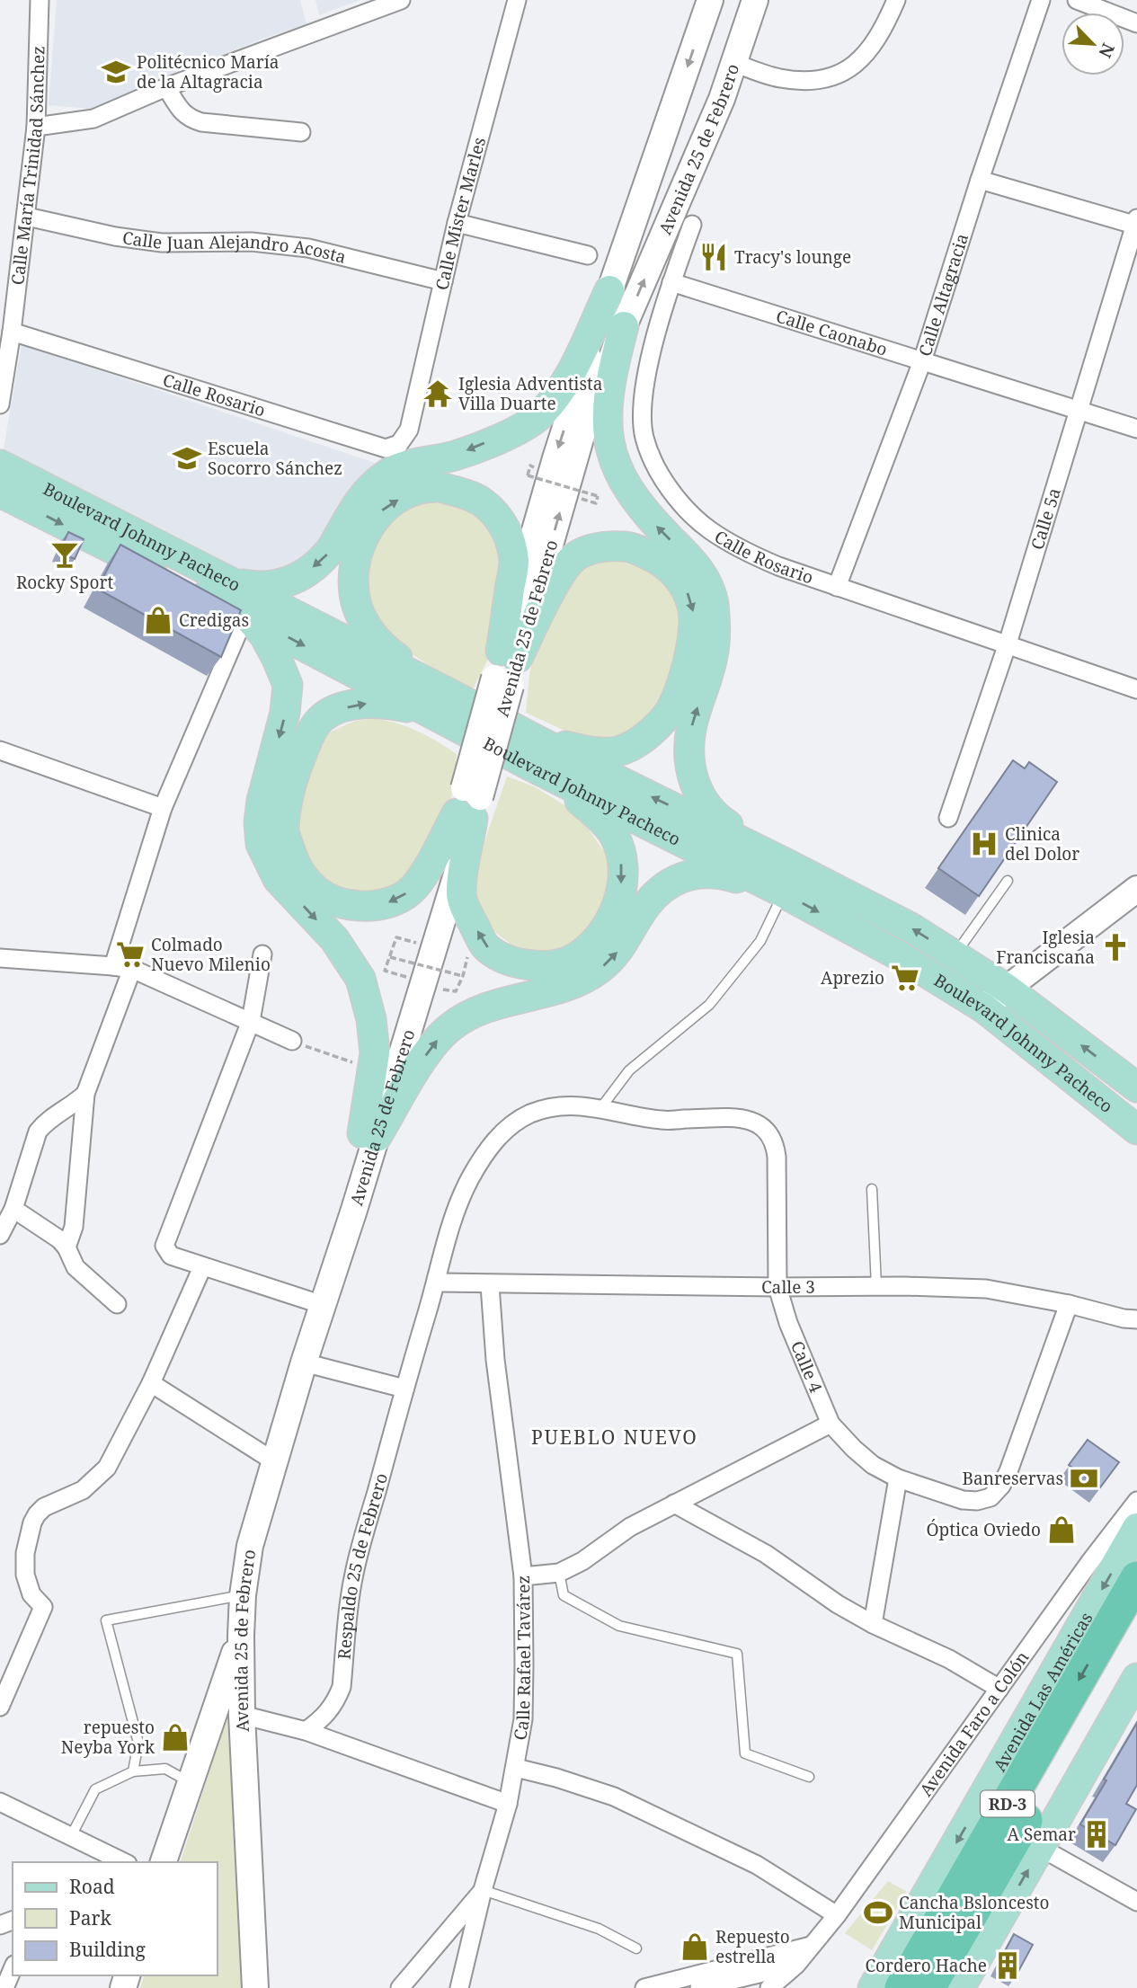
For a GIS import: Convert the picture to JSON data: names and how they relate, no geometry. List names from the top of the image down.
{
  "streets": {
    "highway": ["RD-3"],
    "main road": ["Avenida 25 de Febrero", "Boulevard Johnny Pacheco", "Avenida Las Américas"],
    "street": [
      "Calle María Trinidad Sánchez",
      "Calle Mister Marles",
      "Calle Juan Alejandro Acosta",
      "Calle Altagracia",
      "Calle Caonabo",
      "Calle Rosario",
      "Calle 5a",
      "Calle 3",
      "Calle 4",
      "Respaldo 25 de Febrero",
      "Calle Rafael Tavárez",
      "Avenida Faro a Colón"
    ]
  },
  "crossings": [
    ["Calle María Trinidad Sánchez", "Calle Juan Alejandro Acosta"],
    ["Calle María Trinidad Sánchez", "Calle Rosario"],
    ["Calle Mister Marles", "Calle Juan Alejandro Acosta"],
    ["Calle Mister Marles", "Calle Rosario"],
    ["Calle Altagracia", "Calle Caonabo"],
    ["Calle Altagracia", "Calle Rosario"],
    ["Calle Caonabo", "Calle Rosario"],
    ["Calle Caonabo", "Calle 5a"],
    ["Calle Rosario", "Calle 5a"],
    ["Calle 3", "Calle 4"],
    ["Calle 3", "Respaldo 25 de Febrero"],
    ["Calle 3", "Calle Rafael Tavárez"],
    ["Calle 4", "Respaldo 25 de Febrero"]
  ],
  "districts": ["PUEBLO NUEVO"],
  "places": {
    "school or university": ["Politécnico María de la Altagracia", "Escuela Socorro Sánchez"],
    "restaurant": ["Tracy's lounge"],
    "temple": ["Iglesia Adventista Villa Duarte"],
    "bar": ["Rocky Sport"],
    "shop": [
      "Credigas",
      "Óptica Oviedo",
      "repuesto Neyba York",
      "Repuesto estrella"
    ],
    "hospital": ["Clinica del Dolor"],
    "church": ["Iglesia Franciscana"],
    "supermarket": ["Colmado Nuevo Milenio", "Aprezio"],
    "bank": ["Banreservas"],
    "building": ["A Semar", "Cordero Hache"],
    "sports": ["Cancha Bsloncesto Municipal"]
  },
  "legend": ["Road", "Park", "Building"],
  "north": "bottom right"
}
